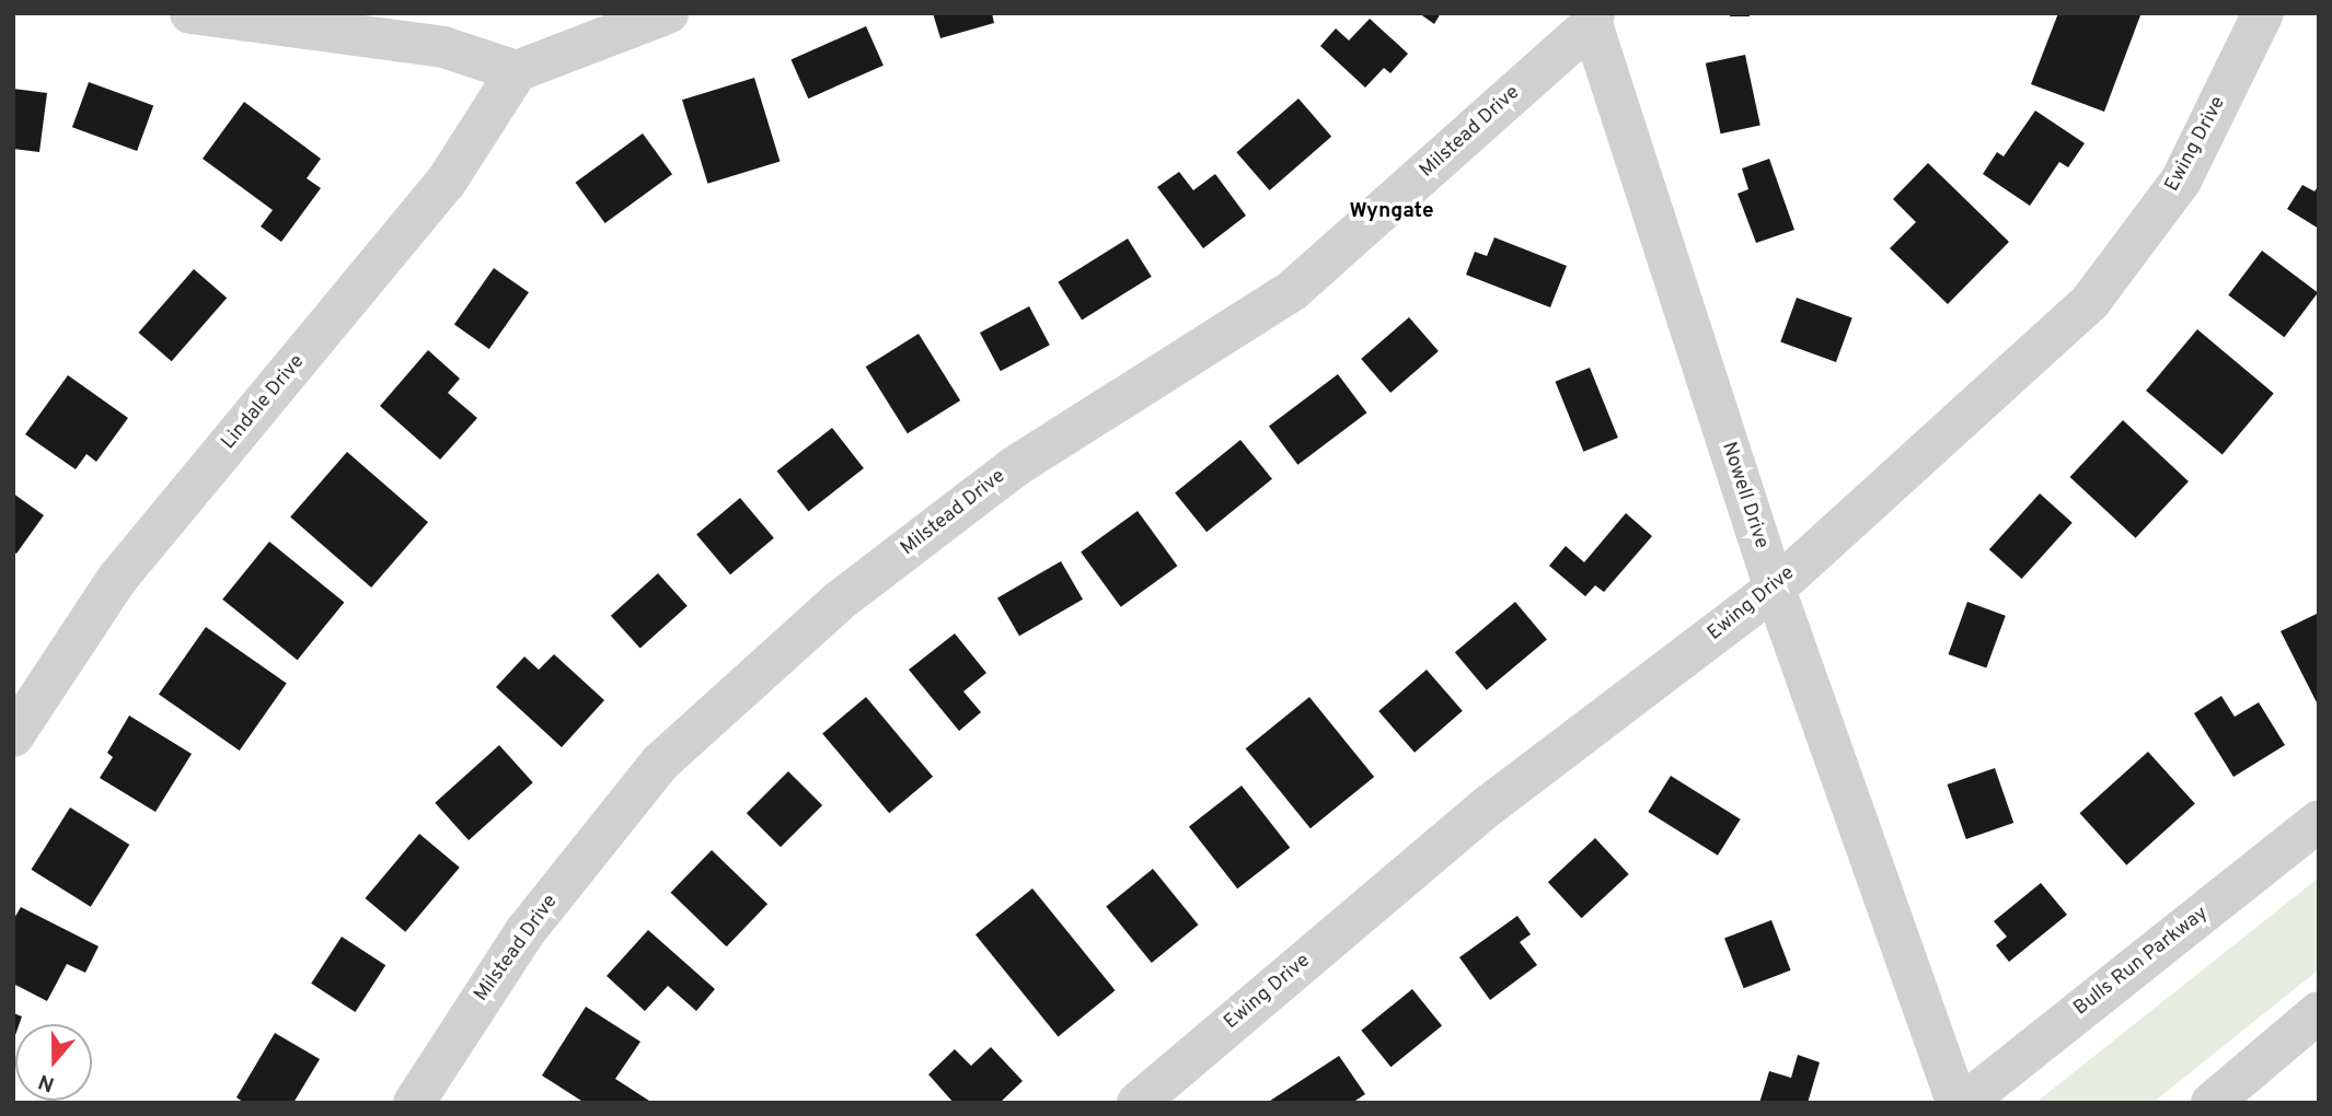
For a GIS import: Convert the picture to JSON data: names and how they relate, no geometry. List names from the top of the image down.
{
  "streets": {
    "street": [
      "Milstead Drive",
      "Ewing Drive",
      "Lindale Drive",
      "Nowell Drive",
      "Bulls Run Parkway"
    ]
  },
  "crossings": [
    ["Milstead Drive", "Nowell Drive"],
    ["Ewing Drive", "Nowell Drive"]
  ],
  "districts": ["Wyngate"],
  "north": "bottom"
}
